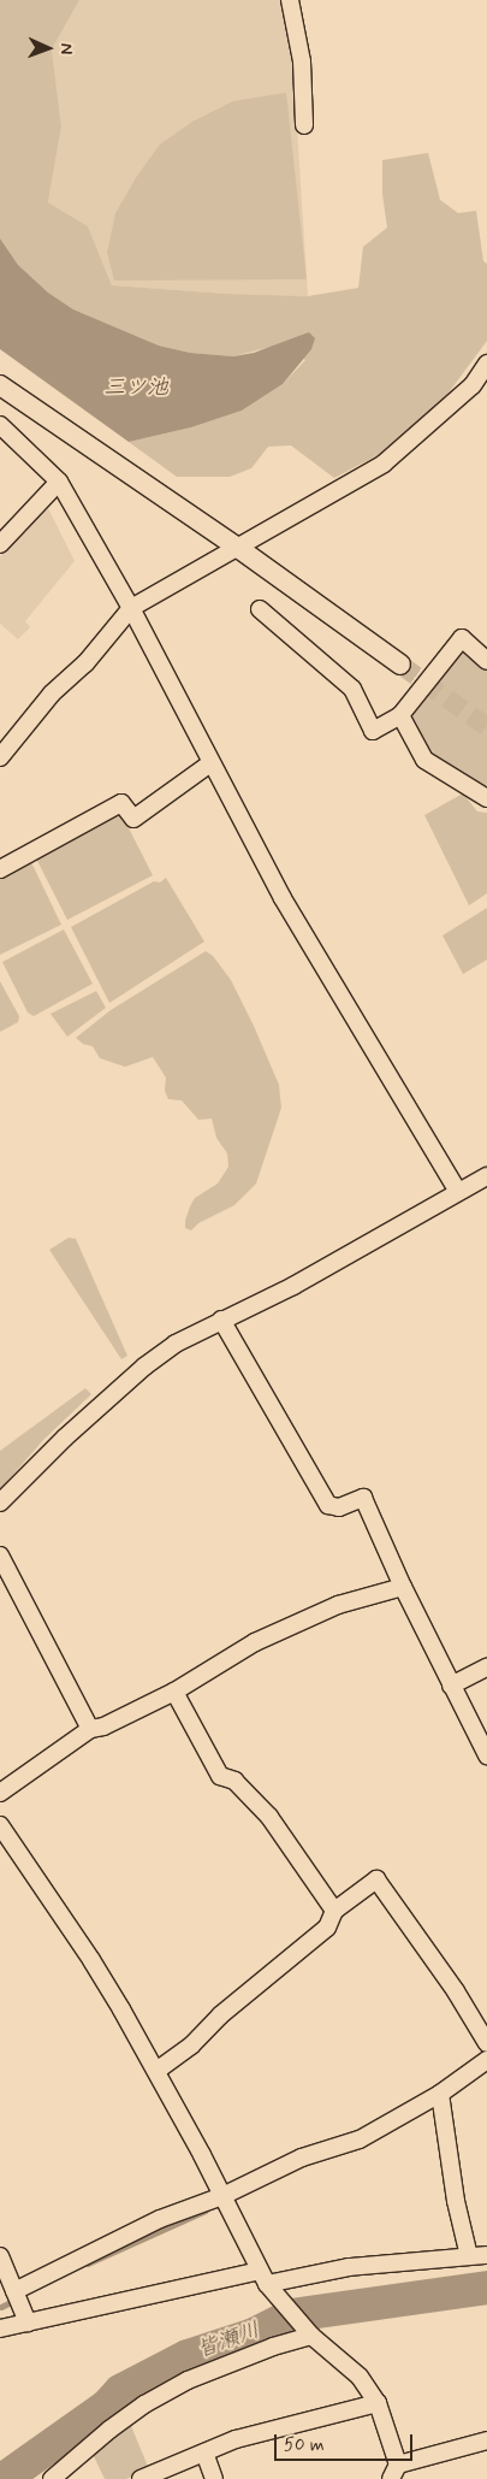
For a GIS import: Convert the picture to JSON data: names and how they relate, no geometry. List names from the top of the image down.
{
  "water": ["三ツ池", "皆瀬川"],
  "scale_bar": "50 m",
  "north": "right"
}
